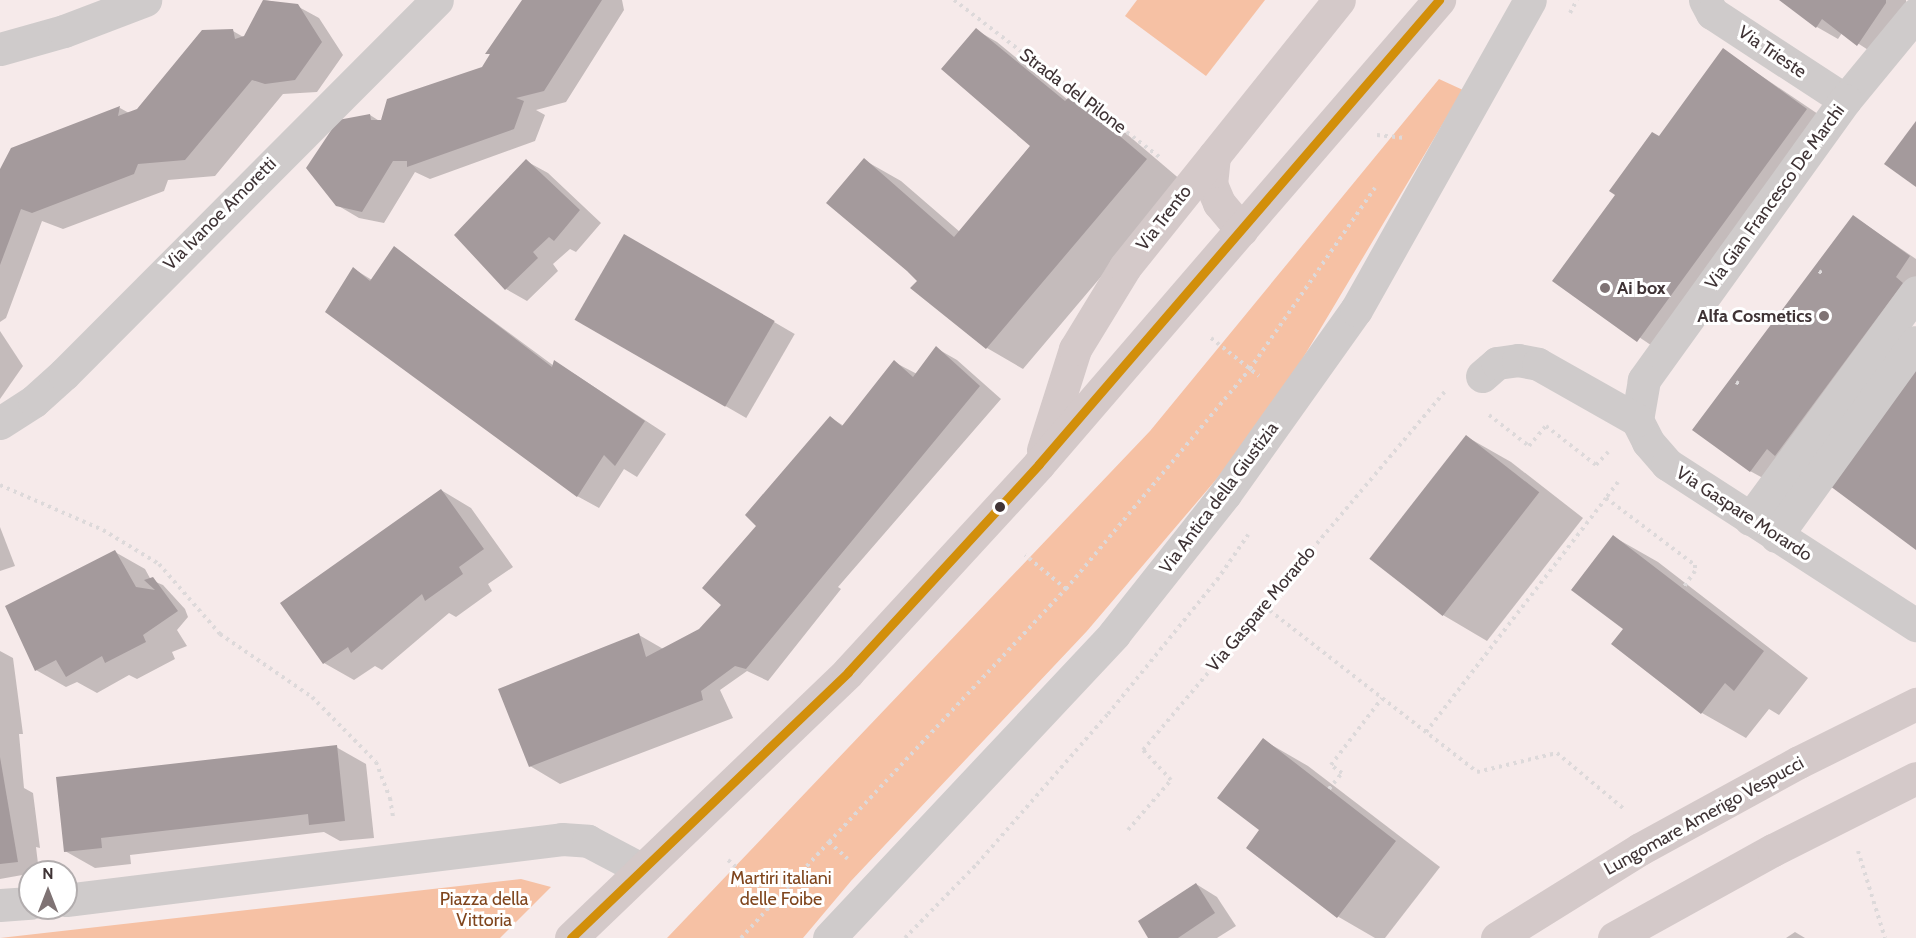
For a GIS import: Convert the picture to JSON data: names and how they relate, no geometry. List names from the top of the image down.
{
  "streets": {
    "main road": ["Via Trento", "Lungomare Amerigo Vespucci"],
    "street": [
      "Via Trieste",
      "Via Gian Francesco De Marchi",
      "Via Ivanoe Amoretti",
      "Via Antica della Giustizia",
      "Via Gaspare Morardo"
    ],
    "path": ["Strada del Pilone"]
  },
  "crossings": [
    ["Via Trieste", "Via Gian Francesco De Marchi"],
    ["Strada del Pilone", "Via Trento"],
    ["Via Gian Francesco De Marchi", "Via Gaspare Morardo"]
  ],
  "parks": ["Martiri italiani delle Foibe", "Piazza della Vittoria"],
  "places": ["Ai box", "Alfa Cosmetics"],
  "north": "top"
}
